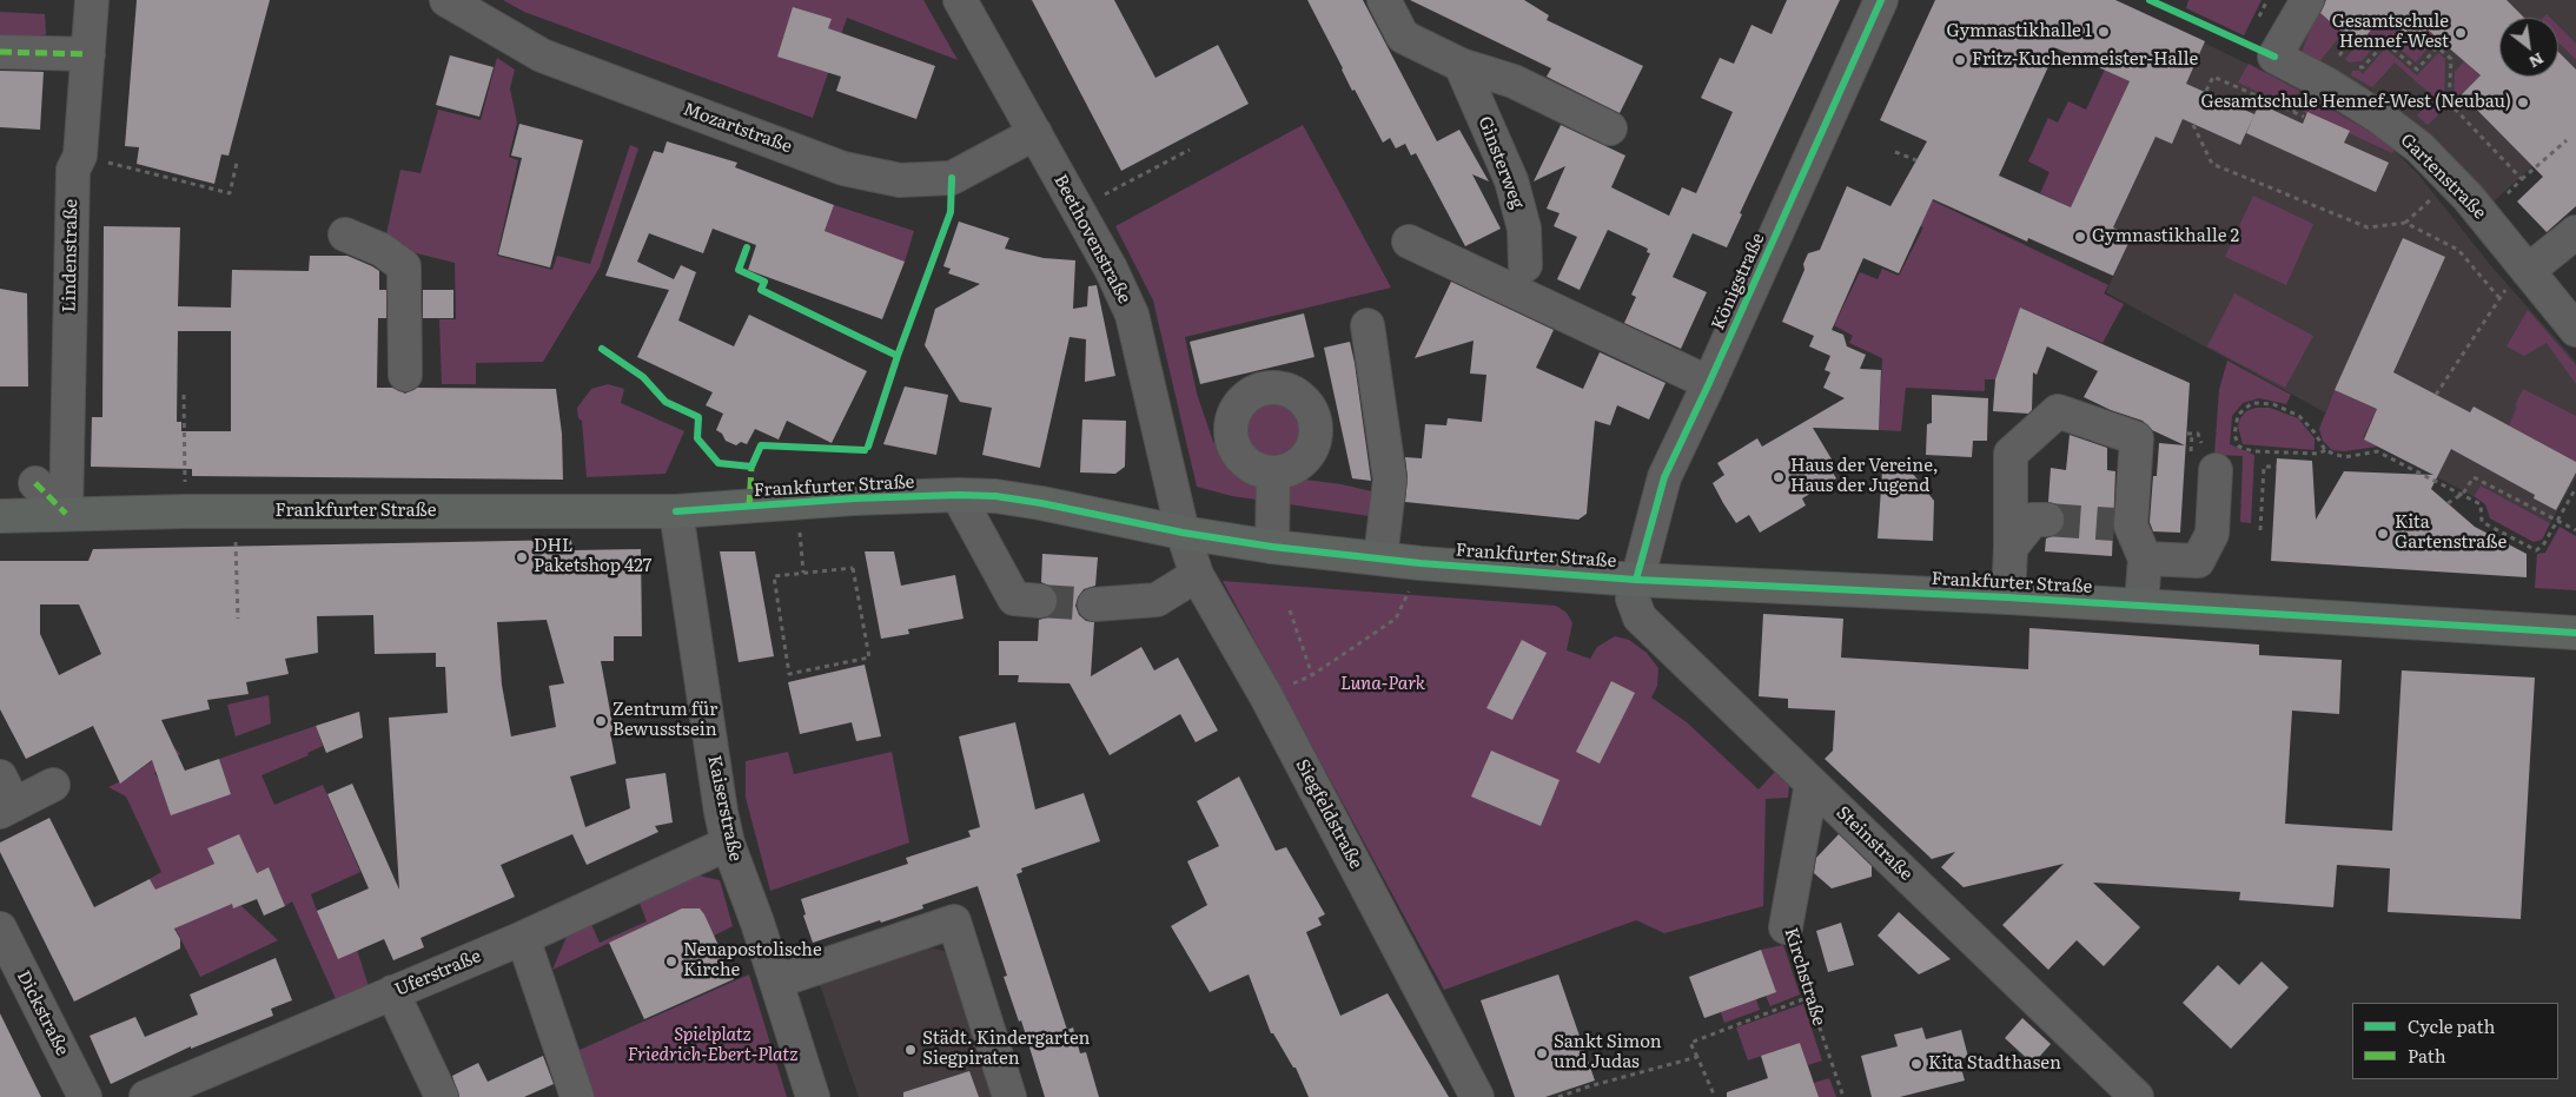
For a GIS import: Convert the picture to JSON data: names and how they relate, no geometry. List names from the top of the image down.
{
  "streets": {
    "main road": ["Frankfurter Straße"],
    "street": [
      "Mozartstraße",
      "Ginsterweg",
      "Gartenstraße",
      "Beethovenstraße",
      "Lindenstraße",
      "Königstraße",
      "Kaiserstraße",
      "Siegfeldstraße",
      "Steinstraße",
      "Uferstraße",
      "Kirchstraße",
      "Dickstraße"
    ]
  },
  "crossings": [
    ["Mozartstraße", "Beethovenstraße"],
    ["Beethovenstraße", "Frankfurter Straße"],
    ["Beethovenstraße", "Siegfeldstraße"],
    ["Lindenstraße", "Frankfurter Straße"],
    ["Königstraße", "Frankfurter Straße"],
    ["Königstraße", "Steinstraße"],
    ["Frankfurter Straße", "Kaiserstraße"],
    ["Frankfurter Straße", "Siegfeldstraße"],
    ["Frankfurter Straße", "Steinstraße"],
    ["Kaiserstraße", "Uferstraße"],
    ["Steinstraße", "Kirchstraße"]
  ],
  "parks": ["Luna-Park", "Spielplatz Friedrich-Ebert-Platz"],
  "places": [
    "Gymnastikhalle 1",
    "Gesamtschule Hennef-West",
    "Fritz-Kuchenmeister-Halle",
    "Gesamtschule Hennef-West (Neubau)",
    "Gymnastikhalle 2",
    "Haus der Vereine, Haus der Jugend",
    "Kita Gartenstraße",
    "DHL Paketshop 427",
    "Zentrum für Bewusstsein",
    "Neuapostolische Kirche",
    "Städt. Kindergarten Siegpiraten",
    "Sankt Simon und Judas",
    "Kita Stadthasen"
  ],
  "legend": ["Cycle path", "Path"],
  "north": "bottom right"
}
